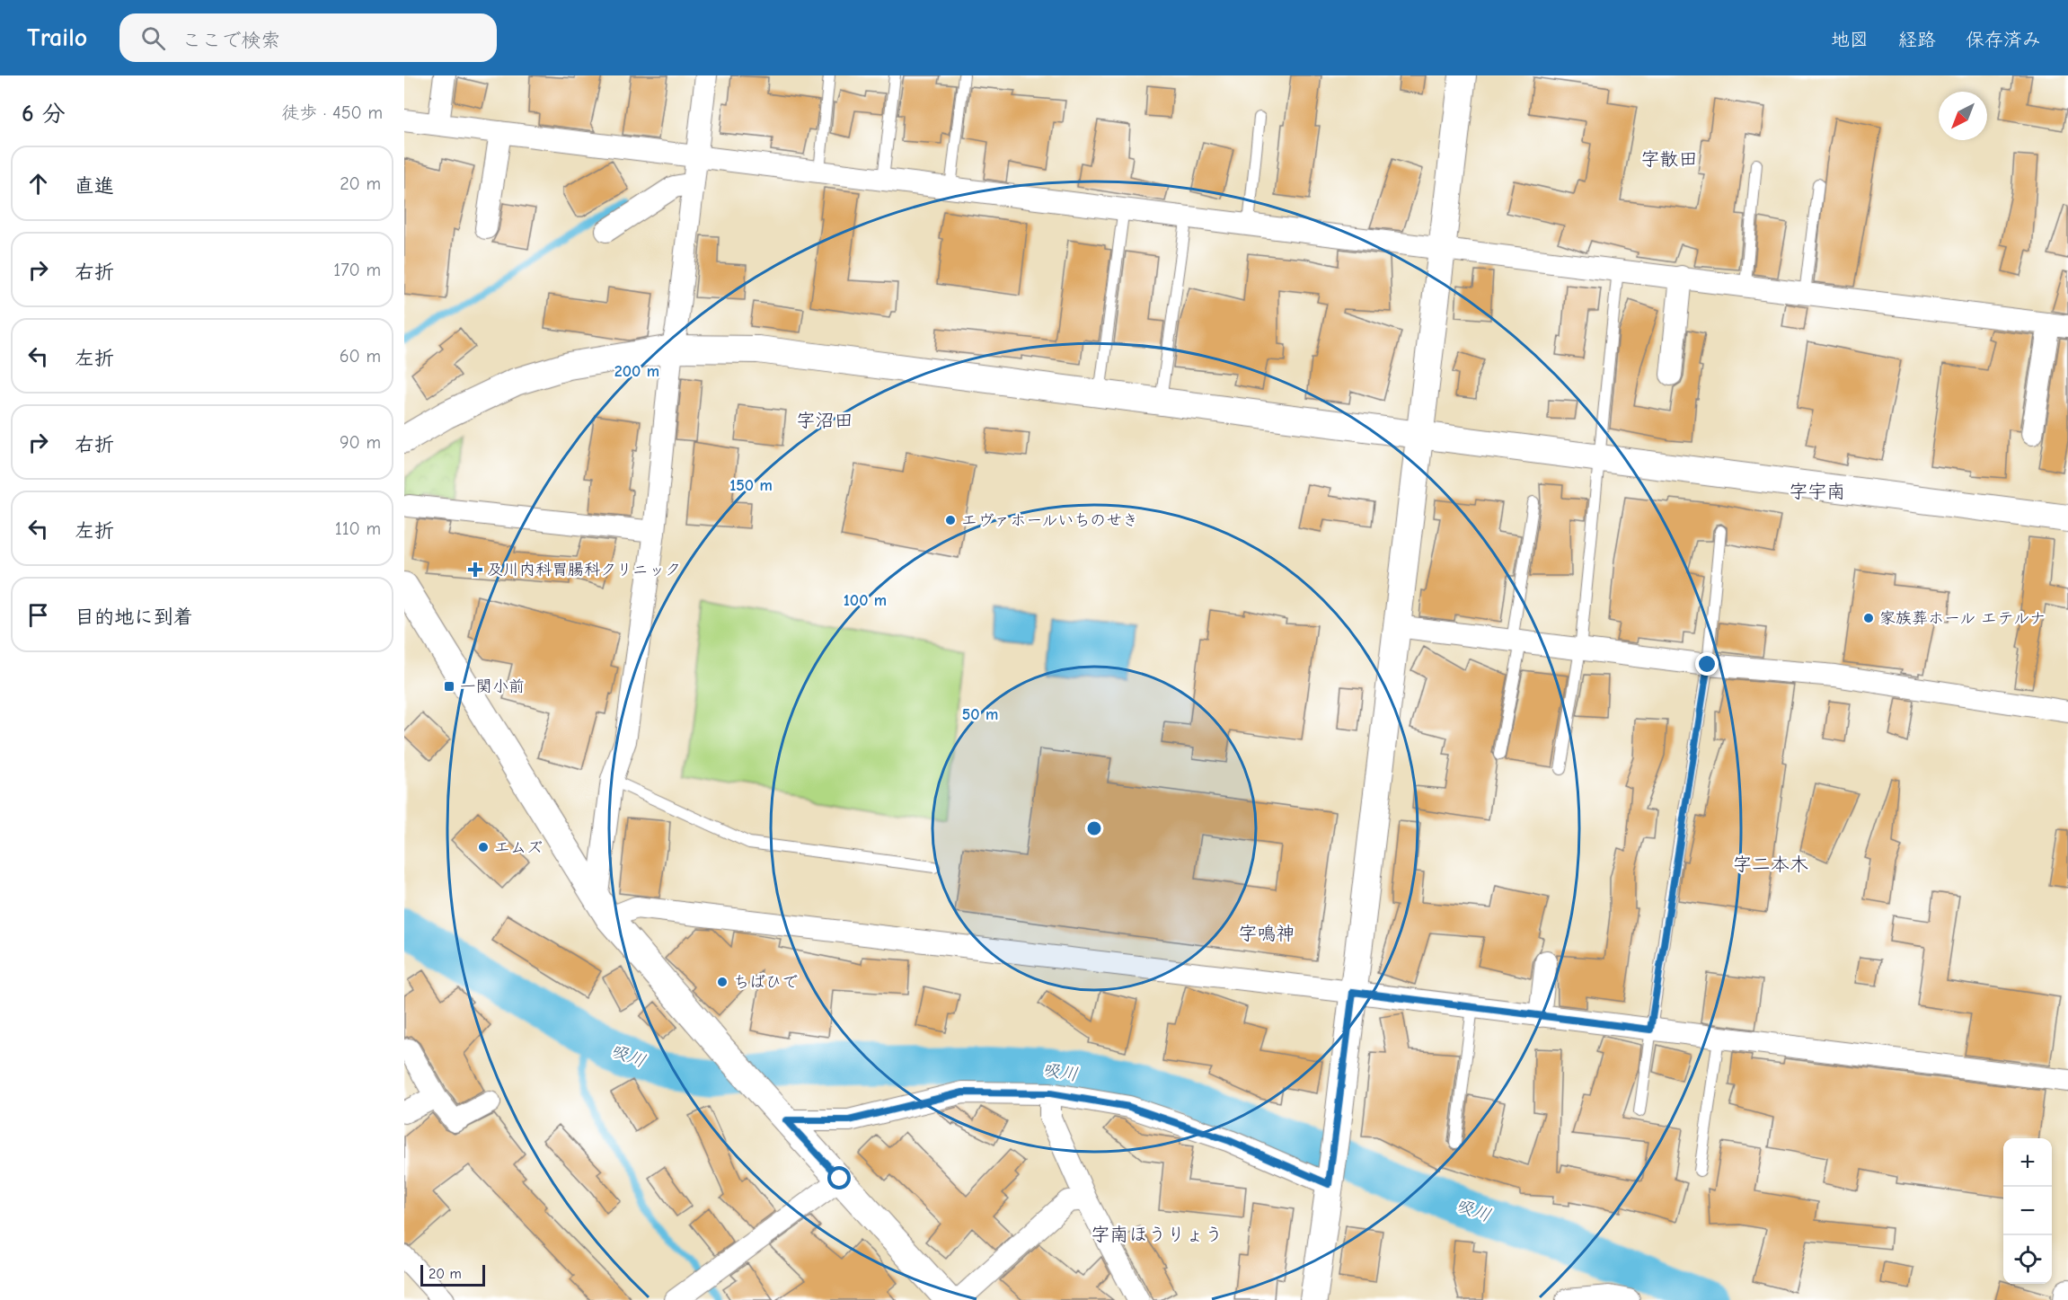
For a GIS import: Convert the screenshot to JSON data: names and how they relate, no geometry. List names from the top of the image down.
{
  "districts": [
    "字散田",
    "字沼田",
    "字宇南",
    "字二本木",
    "字鳴神",
    "字南ほうりょう"
  ],
  "water": ["吸川"],
  "places": {
    "other": [
      "エヴァホールいちのせき",
      "家族葬ホール エテルナ",
      "エムズ",
      "ちばひで"
    ],
    "health": ["及川内科胃腸科クリニック"],
    "transit": ["一関小前"]
  },
  "scale_bar": "20 m",
  "north": "bottom left",
  "page": {
    "header": "Trailo",
    "search": "ここで検索",
    "nav": ["地図", "経路", "保存済み"],
    "heading": ["6 分", "徒歩 · 450 m"],
    "list": [
      ["直進", "20 m"],
      ["右折", "170 m"],
      ["左折", "60 m"],
      ["右折", "90 m"],
      ["左折", "110 m"],
      "目的地に到着"
    ],
    "map_buttons": ["+", "−"],
    "scale": "20 m"
  },
  "rings": [
    "200 m",
    "150 m",
    "100 m",
    "50 m"
  ]
}
